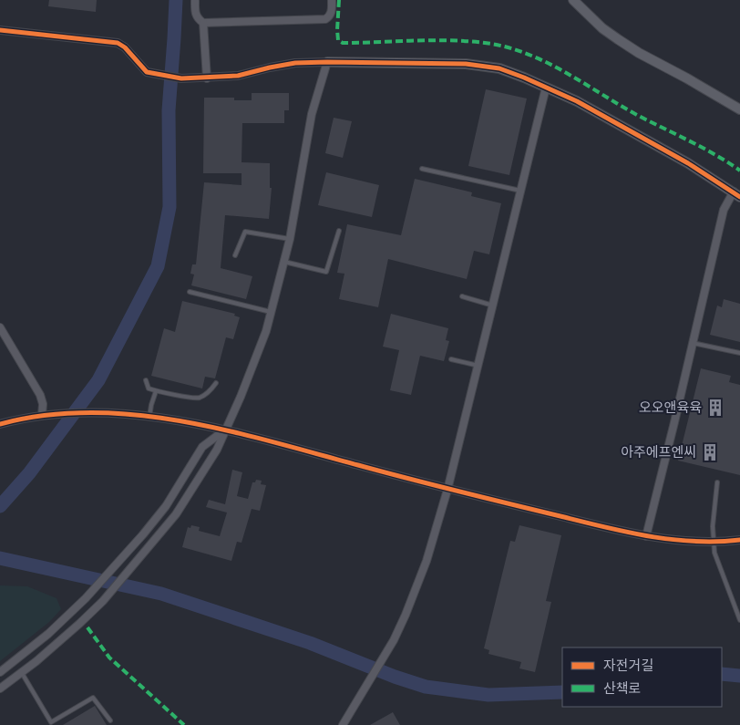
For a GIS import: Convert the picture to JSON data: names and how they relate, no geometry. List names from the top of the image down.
{
  "places": {
    "building": ["오오앤육육", "아주에프엔씨"]
  },
  "legend": ["자전거길", "산책로"]
}
